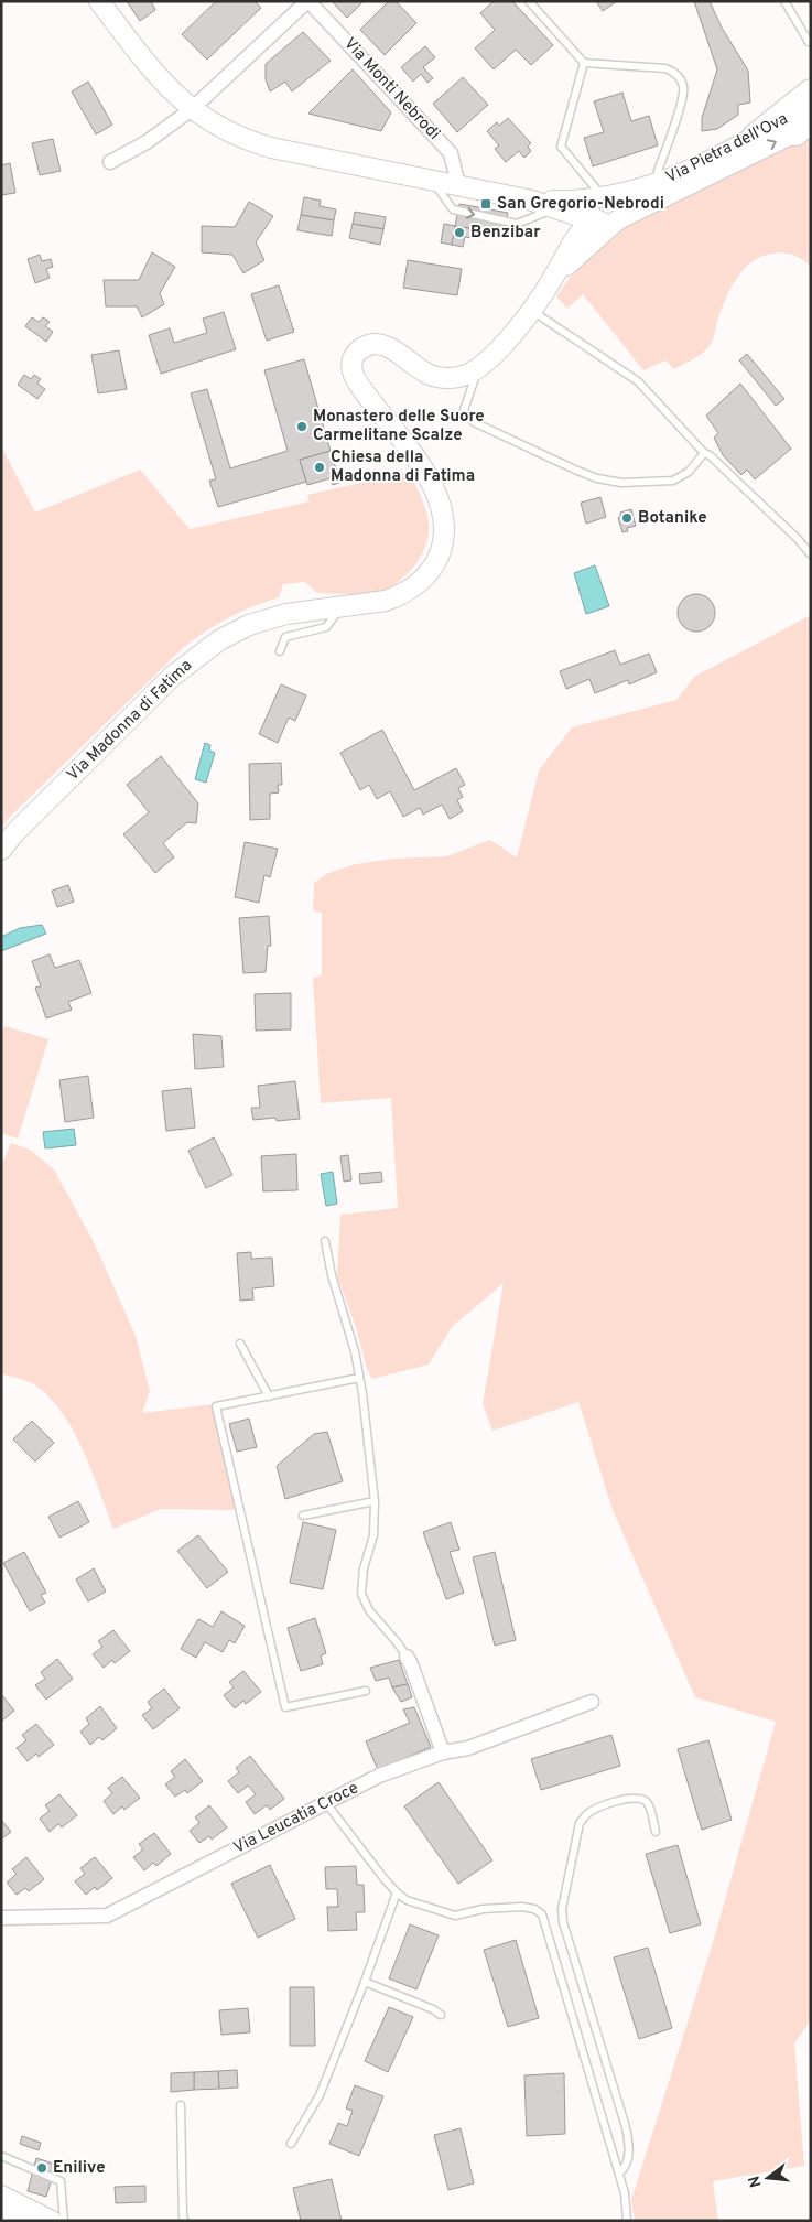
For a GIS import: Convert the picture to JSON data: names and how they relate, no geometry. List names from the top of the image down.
{
  "streets": {
    "main road": ["Via Pietra dell'Ova", "Via Madonna di Fatima"],
    "street": ["Via Monti Nebrodi", "Via Leucatia Croce"]
  },
  "crossings": [
    ["Via Pietra dell'Ova", "Via Madonna di Fatima"]
  ],
  "places": {
    "transit": ["San Gregorio-Nebrodi"],
    "other": [
      "Benzibar",
      "Monastero delle Suore Carmelitane Scalze",
      "Chiesa della Madonna di Fatima",
      "Botanike",
      "Enilive"
    ]
  },
  "north": "left"
}
